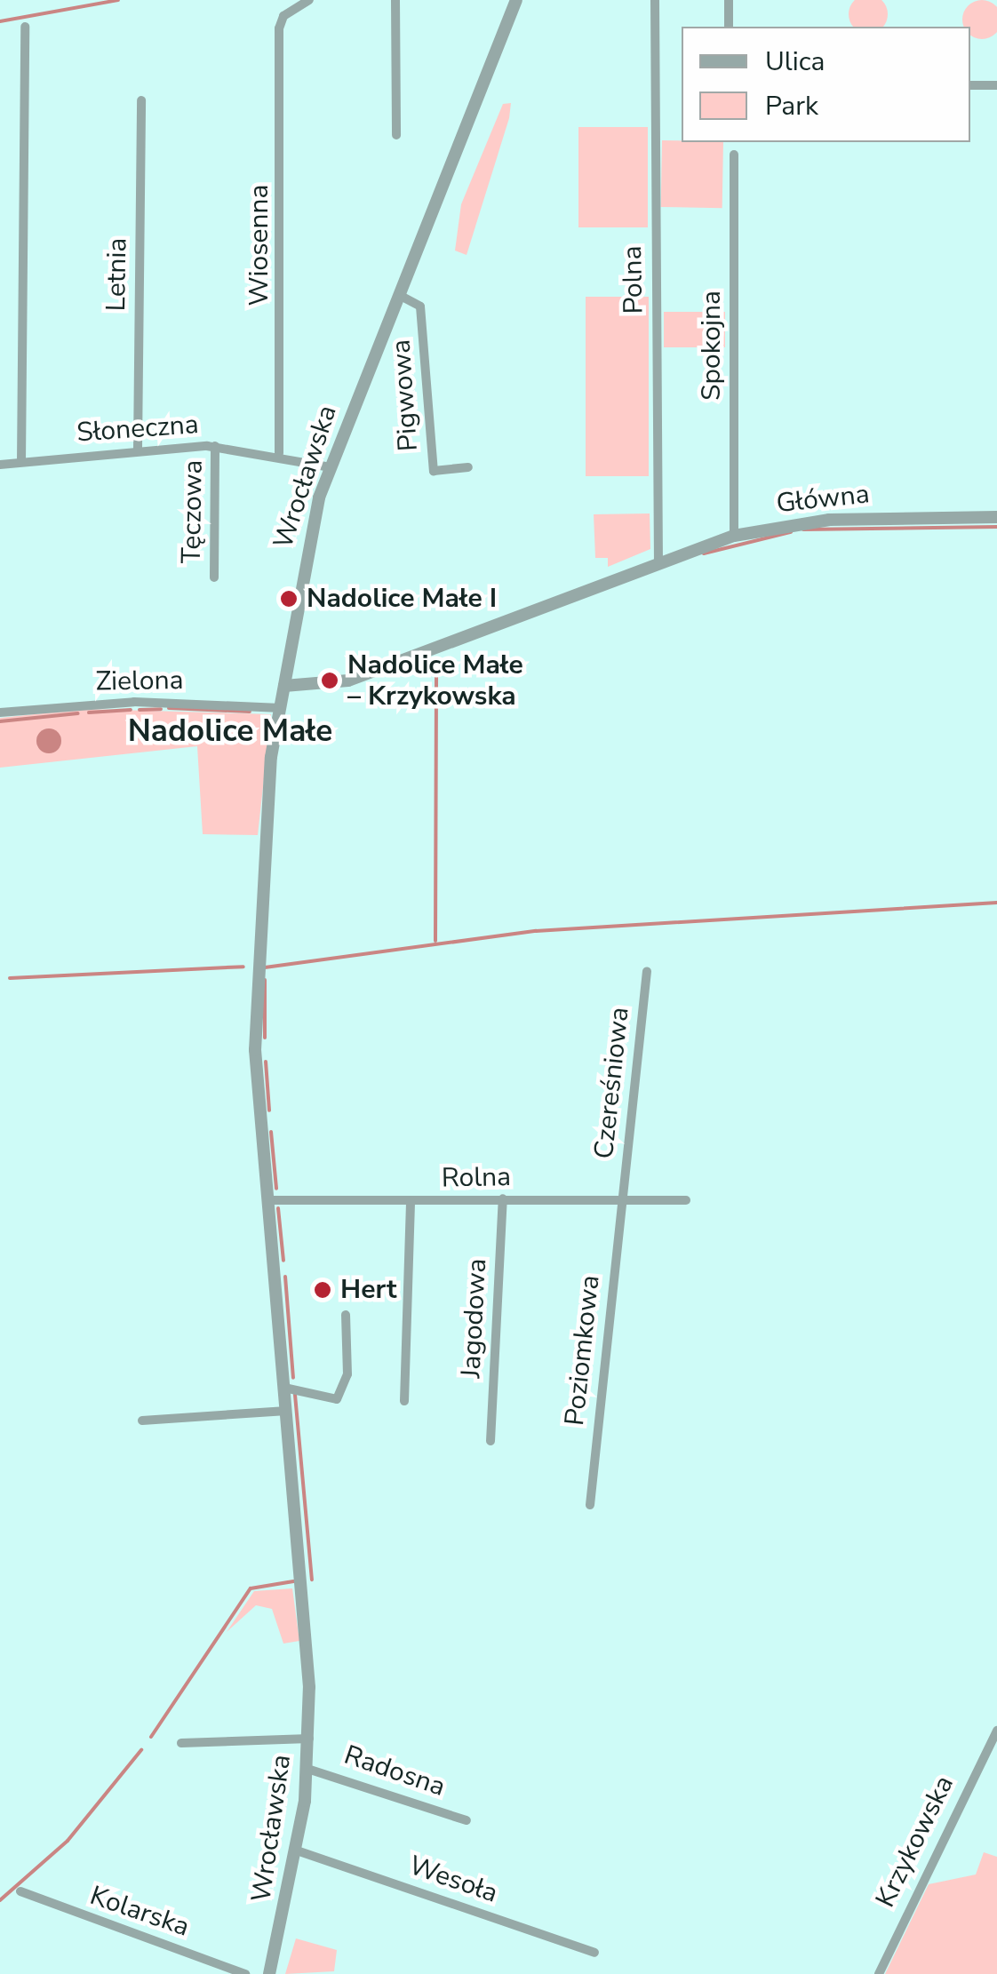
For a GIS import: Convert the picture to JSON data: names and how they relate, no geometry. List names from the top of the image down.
{
  "streets": {
    "street": [
      "Wiosenna",
      "Letnia",
      "Polna",
      "Spokojna",
      "Pigwowa",
      "Słoneczna",
      "Wrocławska",
      "Główna",
      "Tęczowa",
      "Zielona",
      "Czereśniowa",
      "Rolna",
      "Jagodowa",
      "Poziomkowa",
      "Radosna",
      "Krzykowska",
      "Wesoła",
      "Kolarska"
    ]
  },
  "crossings": [
    ["Wiosenna", "Słoneczna"],
    ["Letnia", "Słoneczna"],
    ["Polna", "Główna"],
    ["Spokojna", "Główna"],
    ["Pigwowa", "Wrocławska"],
    ["Słoneczna", "Tęczowa"],
    ["Wrocławska", "Zielona"],
    ["Wrocławska", "Rolna"],
    ["Wrocławska", "Radosna"],
    ["Wrocławska", "Wesoła"],
    ["Czereśniowa", "Rolna"],
    ["Czereśniowa", "Poziomkowa"],
    ["Rolna", "Jagodowa"],
    ["Rolna", "Poziomkowa"]
  ],
  "districts": ["Nadolice Małe"],
  "places": ["Nadolice Małe I", "Nadolice Małe – Krzykowska", "Hert"],
  "legend": ["Ulica", "Park"]
}
